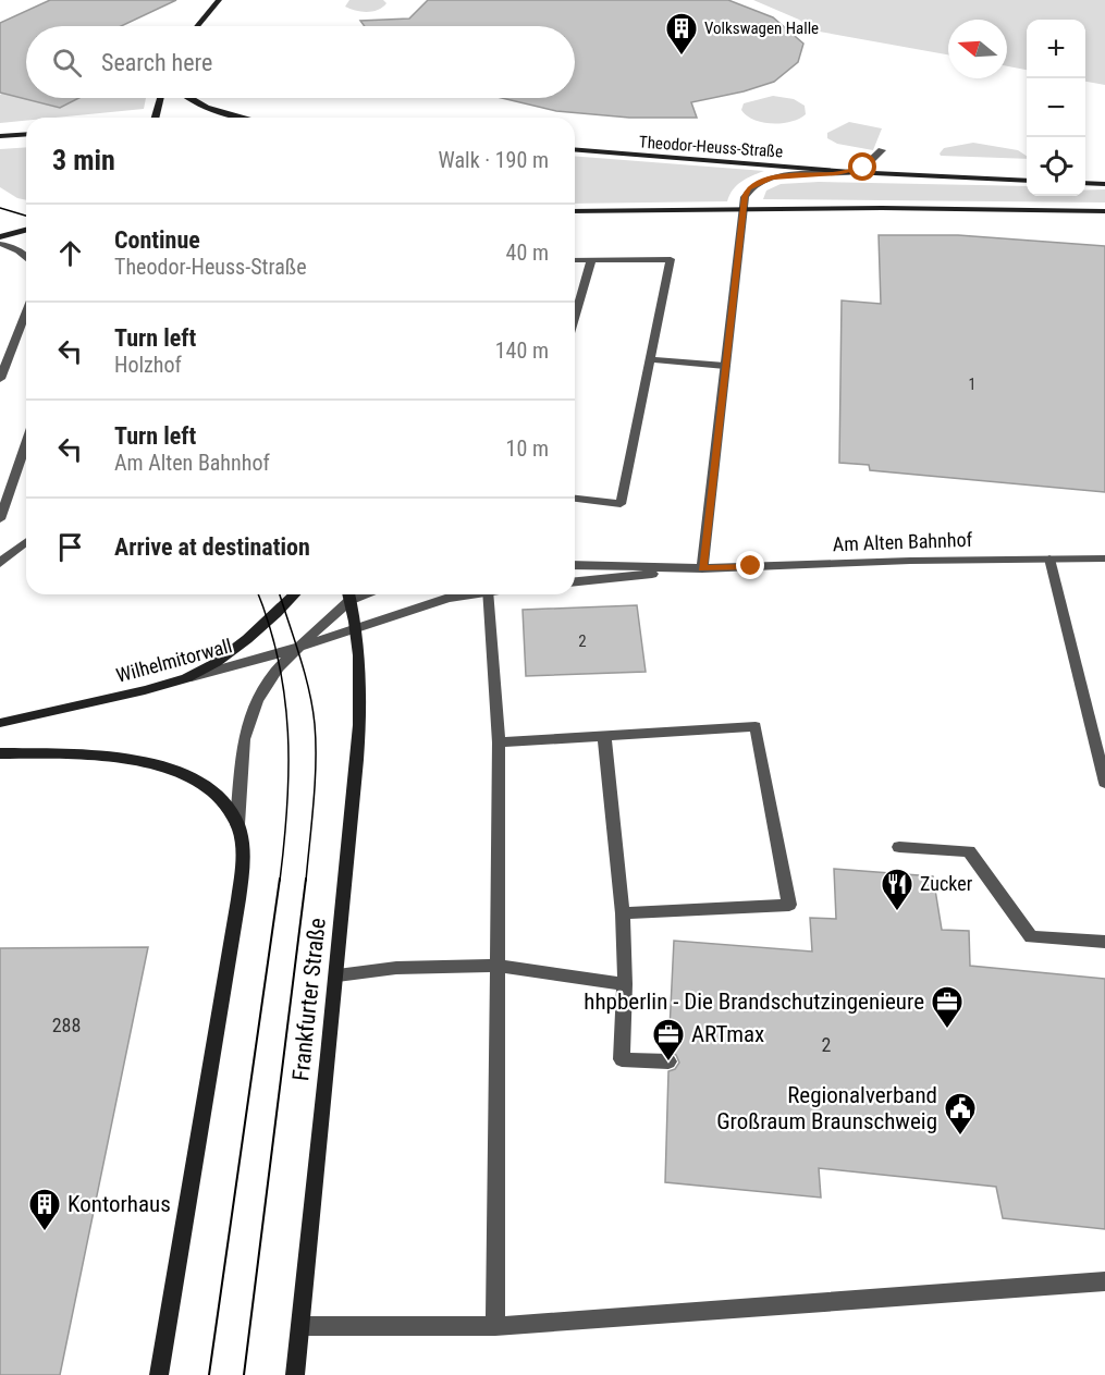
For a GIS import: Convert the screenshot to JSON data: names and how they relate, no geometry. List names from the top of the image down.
{
  "streets": {
    "main road": ["Theodor-Heuss-Straße", "Wilhelmitorwall", "Frankfurter Straße"],
    "street": ["Am Alten Bahnhof"]
  },
  "crossings": [
    ["Wilhelmitorwall", "Frankfurter Straße"]
  ],
  "places": {
    "building": ["Volkswagen Halle", "Kontorhaus"],
    "restaurant": ["Zucker"],
    "office": ["hhpberlin - Die Brandschutzingenieure", "ARTmax"],
    "public building": ["Regionalverband Großraum Braunschweig"]
  },
  "house_numbers": [
    "1",
    "2",
    "288",
    "2"
  ],
  "north": "left",
  "page": {
    "map_buttons": ["+", "−"],
    "search": "Search here",
    "heading": ["3 min", "Walk · 190 m"],
    "list": [
      ["Continue", "Theodor-Heuss-Straße", "40 m"],
      ["Turn left", "Holzhof", "140 m"],
      ["Turn left", "Am Alten Bahnhof", "10 m"],
      "Arrive at destination"
    ]
  }
}
